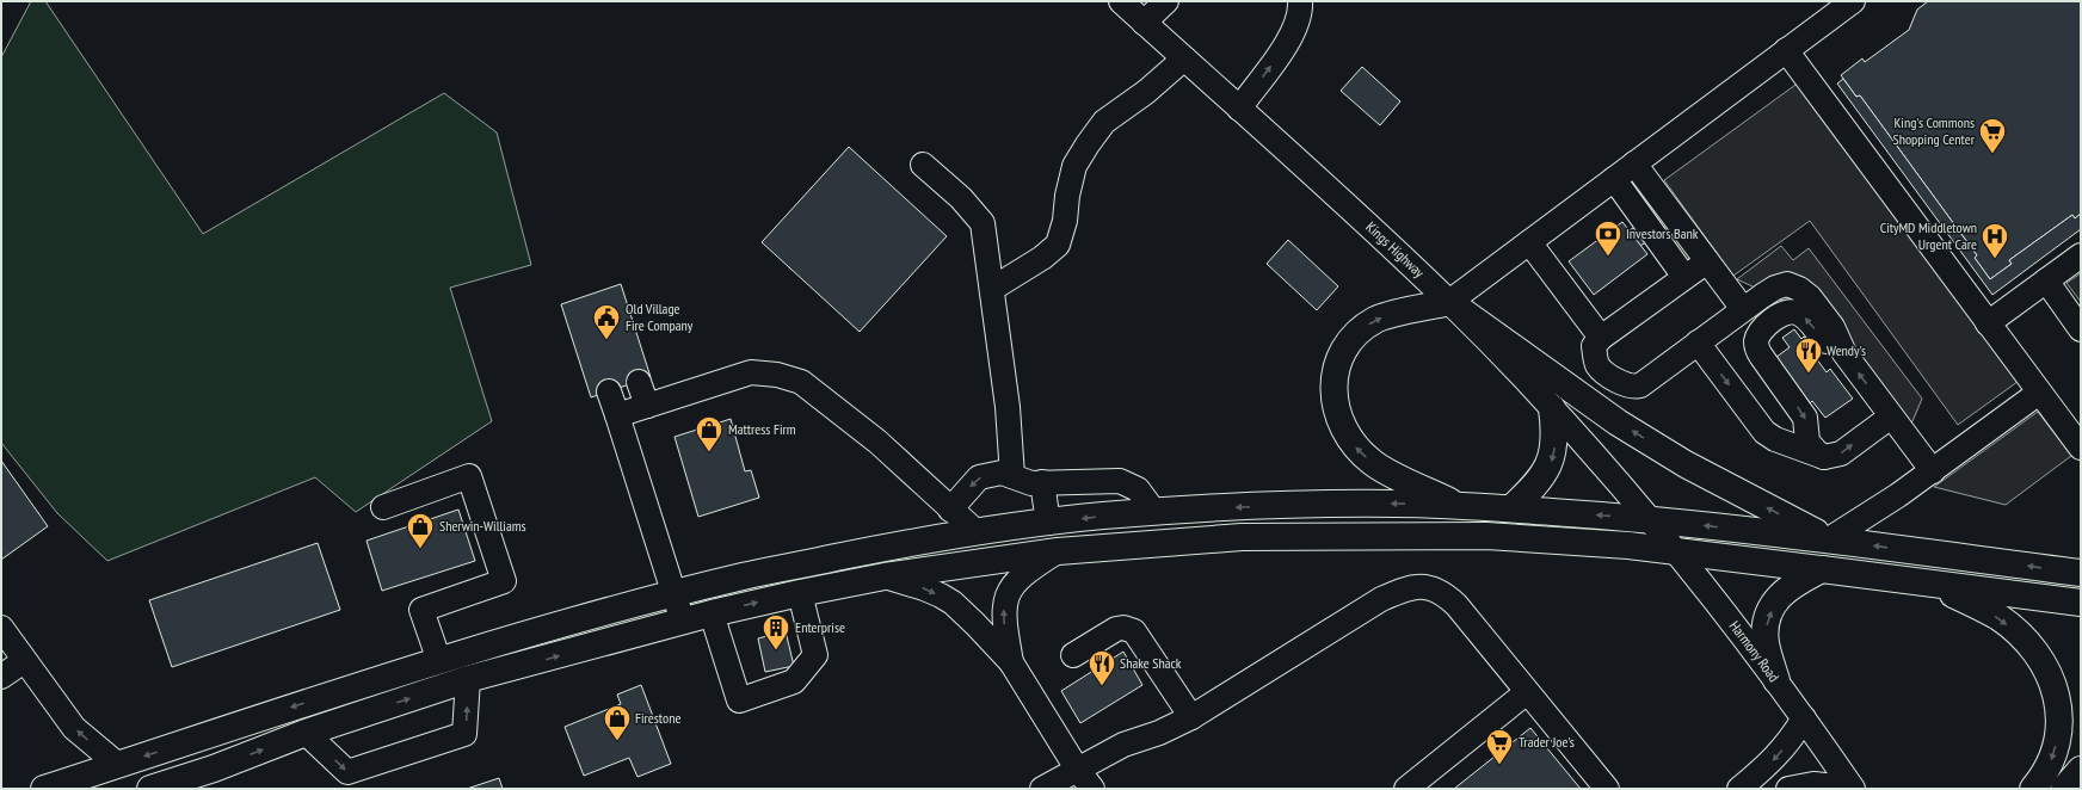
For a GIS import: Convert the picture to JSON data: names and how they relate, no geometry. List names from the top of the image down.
{
  "streets": {
    "street": ["Kings Highway", "Harmony Road"]
  },
  "crossings": [
    ["Kings Highway", "Harmony Road"]
  ],
  "places": {
    "supermarket": ["King's Commons Shopping Center", "Trader Joe's"],
    "bank": ["Investors Bank"],
    "hospital": ["CityMD Middletown Urgent Care"],
    "public building": ["Old Village Fire Company"],
    "restaurant": ["Wendy's", "Shake Shack"],
    "shop": ["Mattress Firm", "Sherwin-Williams", "Firestone"],
    "building": ["Enterprise"]
  }
}
